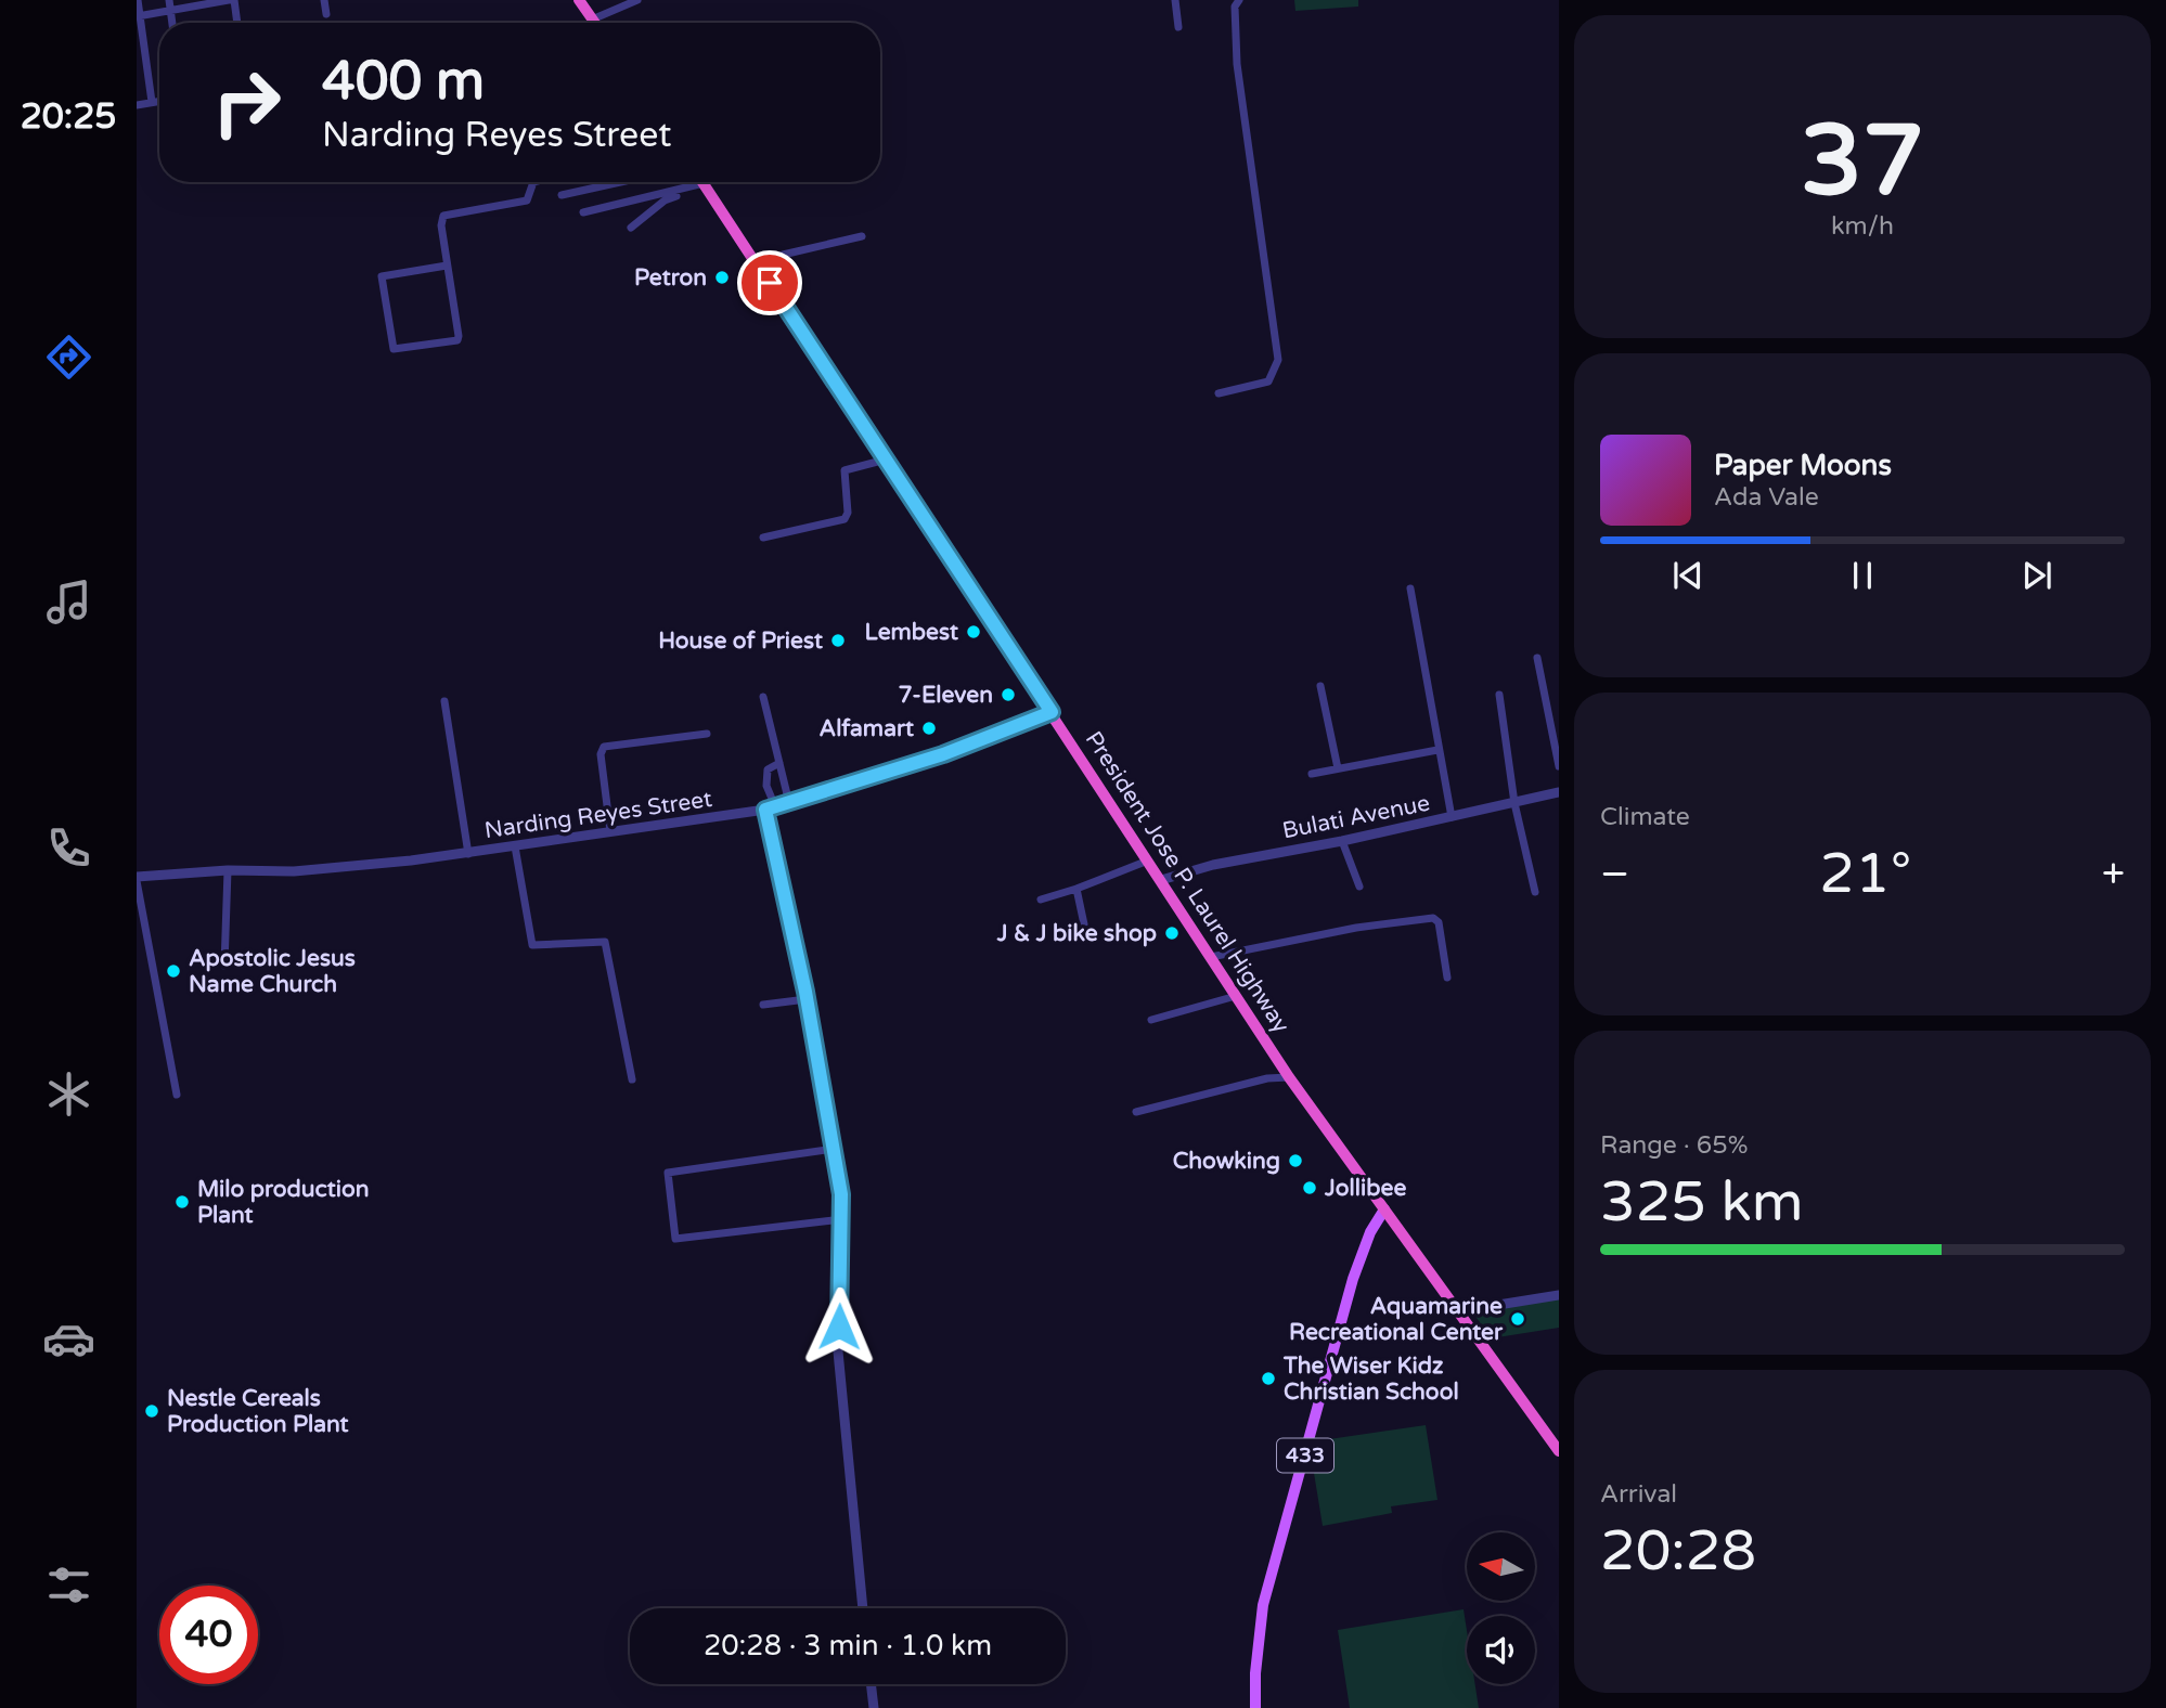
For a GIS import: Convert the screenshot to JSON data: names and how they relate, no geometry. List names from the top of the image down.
{
  "streets": {
    "highway": ["President Jose P. Laurel Highway"],
    "main road": ["433"],
    "street": ["Narding Reyes Street", "Bulati Avenue"]
  },
  "crossings": [
    ["Narding Reyes Street", "President Jose P. Laurel Highway"],
    ["Bulati Avenue", "President Jose P. Laurel Highway"],
    ["President Jose P. Laurel Highway", "433"]
  ],
  "places": [
    "Petron",
    "Lembest",
    "House of Priest",
    "7-Eleven",
    "Alfamart",
    "J & J bike shop",
    "Apostolic Jesus Name Church",
    "Chowking",
    "Jollibee",
    "Milo production Plant",
    "Aquamarine Recreational Center",
    "The Wiser Kidz Christian School",
    "Nestle Cereals Production Plant"
  ],
  "north": "left",
  "page": {
    "tabs": "20:25",
    "tile": [
      ["37", "km/h"],
      "Climate",
      ["Range · 65%", "325 km"],
      ["Arrival", "20:28"]
    ],
    "turn": ["400 m", "Narding Reyes Street"],
    "song": ["Paper Moons", "Ada Vale"],
    "heat": ["−", "21°", "+"],
    "limit": "40",
    "trip": "20:28 · 3 min · 1.0 km"
  }
}
